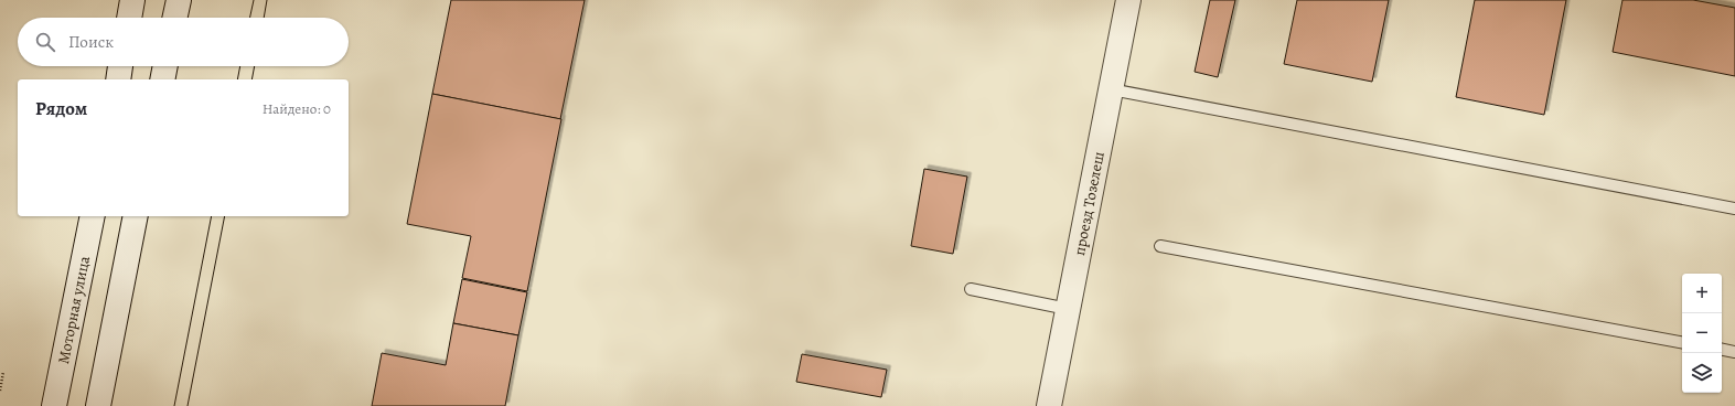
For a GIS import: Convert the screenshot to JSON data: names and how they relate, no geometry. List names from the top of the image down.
{
  "streets": {
    "main road": ["проезд Тозелеш", "Моторная улица"]
  },
  "page": {
    "search": "Поиск",
    "heading": ["Рядом", "Найдено: 0"],
    "map_buttons": ["+", "−"]
  }
}
